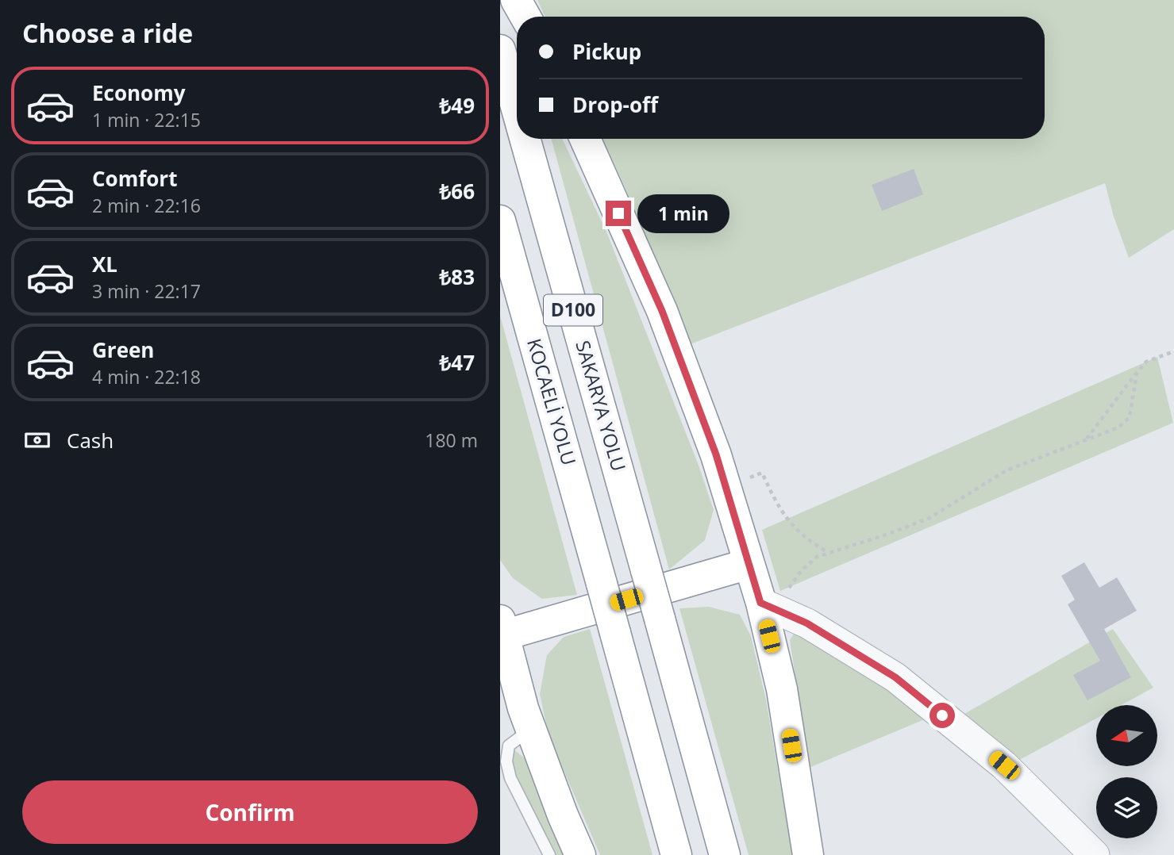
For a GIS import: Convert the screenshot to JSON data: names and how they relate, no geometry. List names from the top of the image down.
{
  "streets": {
    "highway": ["D100", "KOCAELİ YOLU", "SAKARYA YOLU"]
  },
  "north": "left",
  "page": {
    "heading": "Choose a ride",
    "banner": ["Pickup", "Drop-off"],
    "list": [
      {
        "name": "Economy",
        "note": "1 min · 22:15",
        "value": "₺49"
      },
      {
        "name": "Comfort",
        "note": "2 min · 22:16",
        "value": "₺66"
      },
      {
        "name": "XL",
        "note": "3 min · 22:17",
        "value": "₺83"
      },
      {
        "name": "Green",
        "note": "4 min · 22:18",
        "value": "₺47"
      }
    ],
    "bubble": "1 min",
    "pay": ["Cash", "180 m"],
    "buttons": "Confirm"
  }
}
